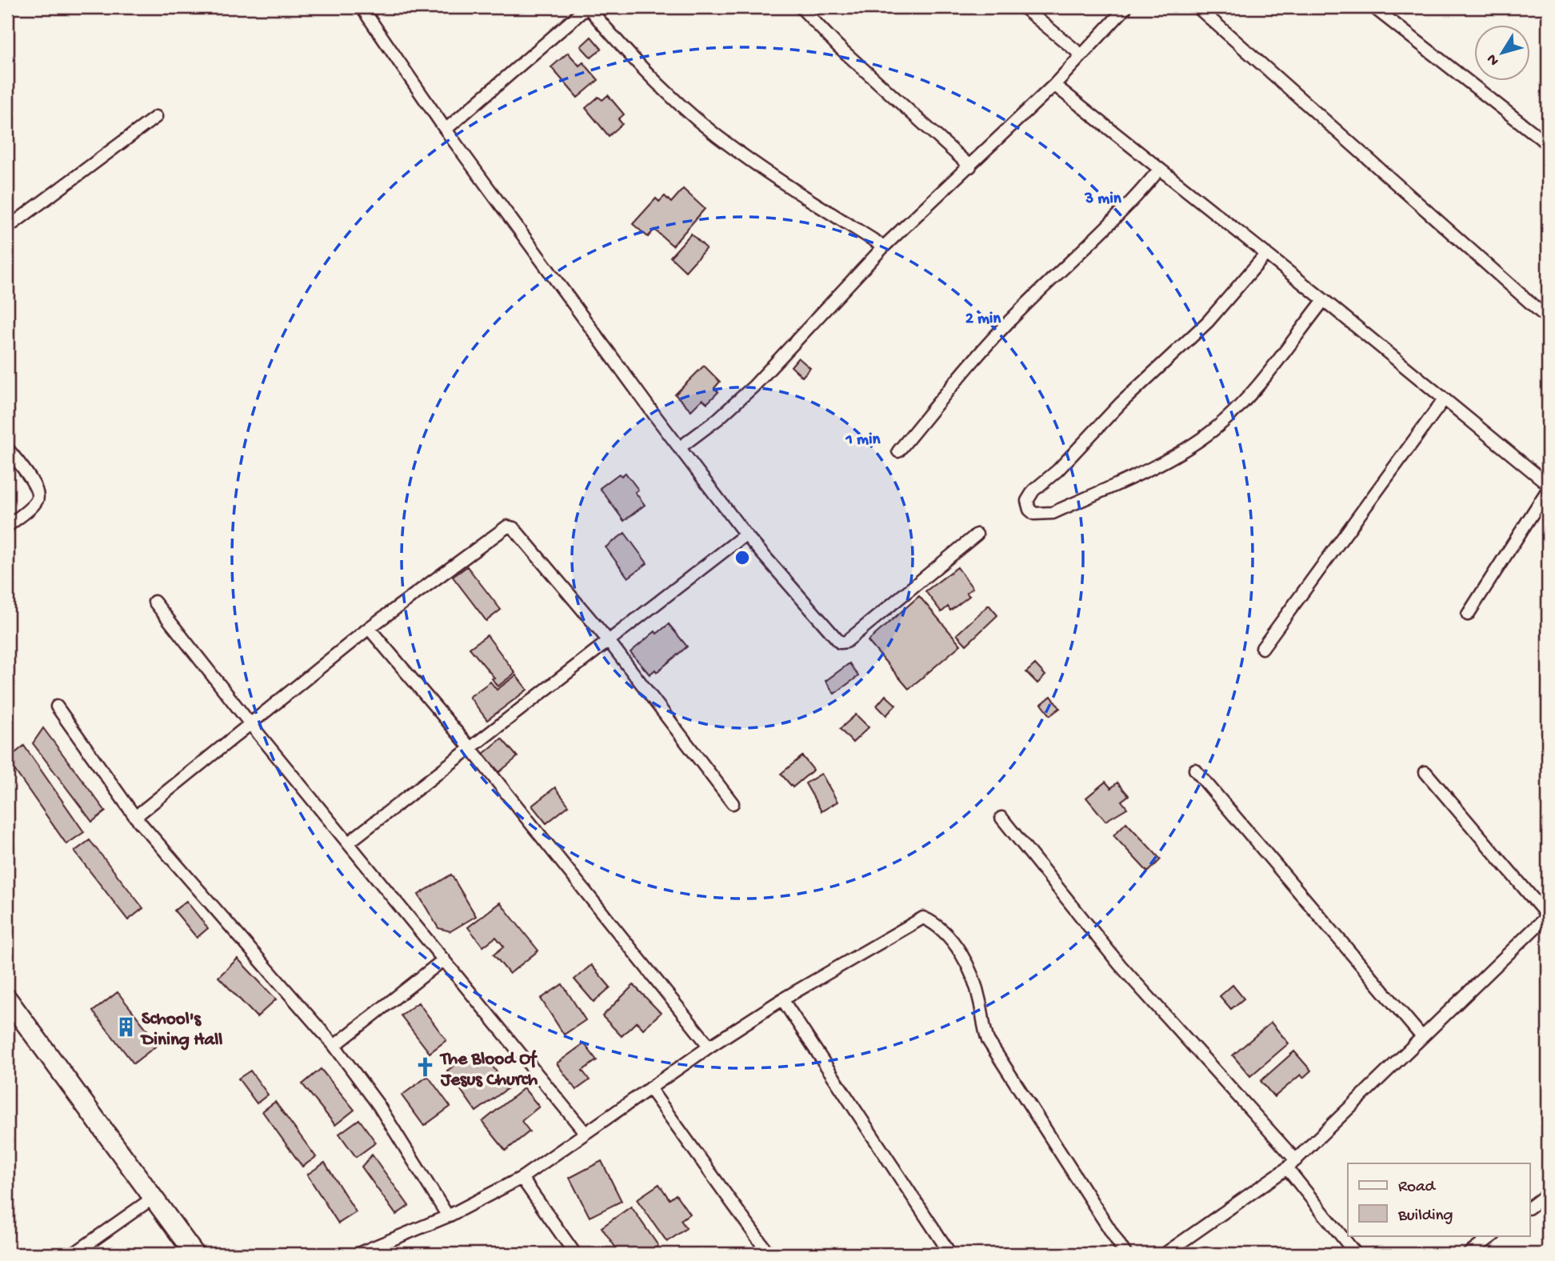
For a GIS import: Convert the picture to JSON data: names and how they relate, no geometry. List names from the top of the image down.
{
  "places": {
    "building": ["School's Dining Hall"],
    "church": ["The Blood Of Jesus Church"]
  },
  "legend": ["Road", "Building"],
  "north": "bottom left",
  "rings": ["3 min", "2 min", "1 min"]
}
